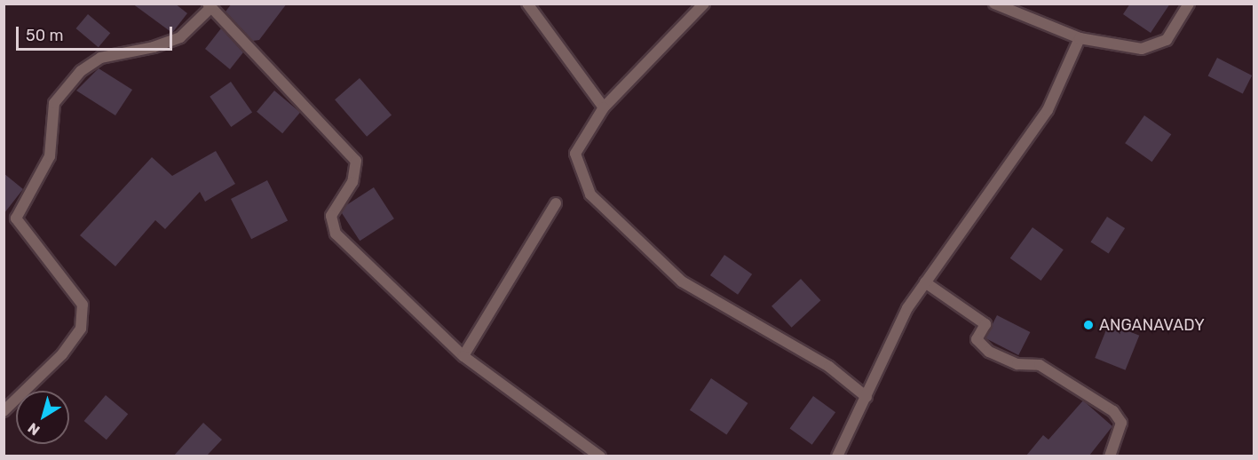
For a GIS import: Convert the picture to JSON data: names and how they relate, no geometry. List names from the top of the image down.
{
  "places": ["ANGANAVADY"],
  "scale_bar": "50 m",
  "north": "bottom left"
}
